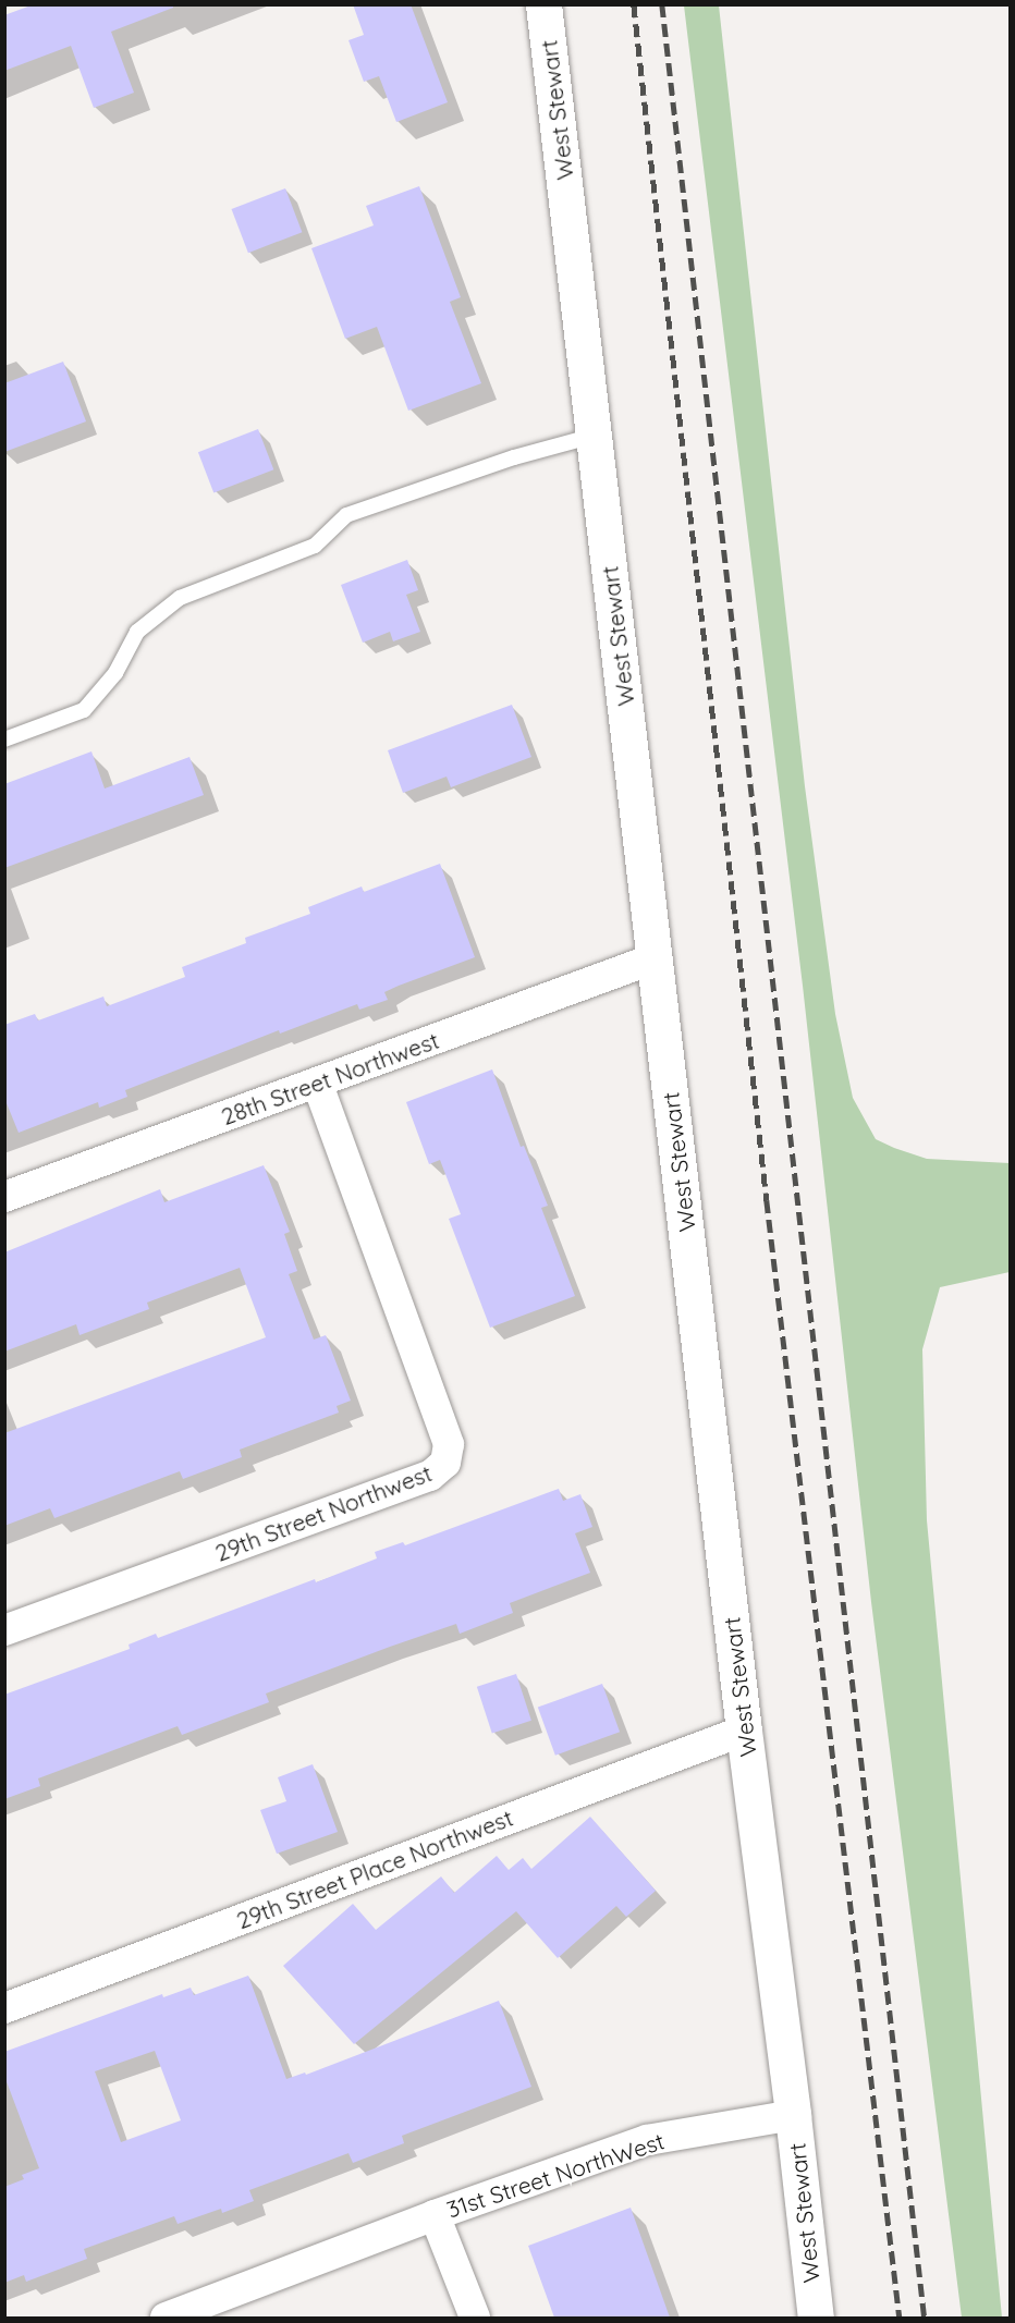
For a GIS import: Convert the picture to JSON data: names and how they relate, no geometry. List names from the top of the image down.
{
  "streets": {
    "street": [
      "West Stewart",
      "28th Street Northwest",
      "29th Street Northwest",
      "29th Street Place Northwest",
      "31st Street NorthWest"
    ]
  },
  "crossings": [
    ["West Stewart", "28th Street Northwest"],
    ["West Stewart", "29th Street Place Northwest"],
    ["West Stewart", "31st Street NorthWest"],
    ["28th Street Northwest", "29th Street Northwest"]
  ]
}
